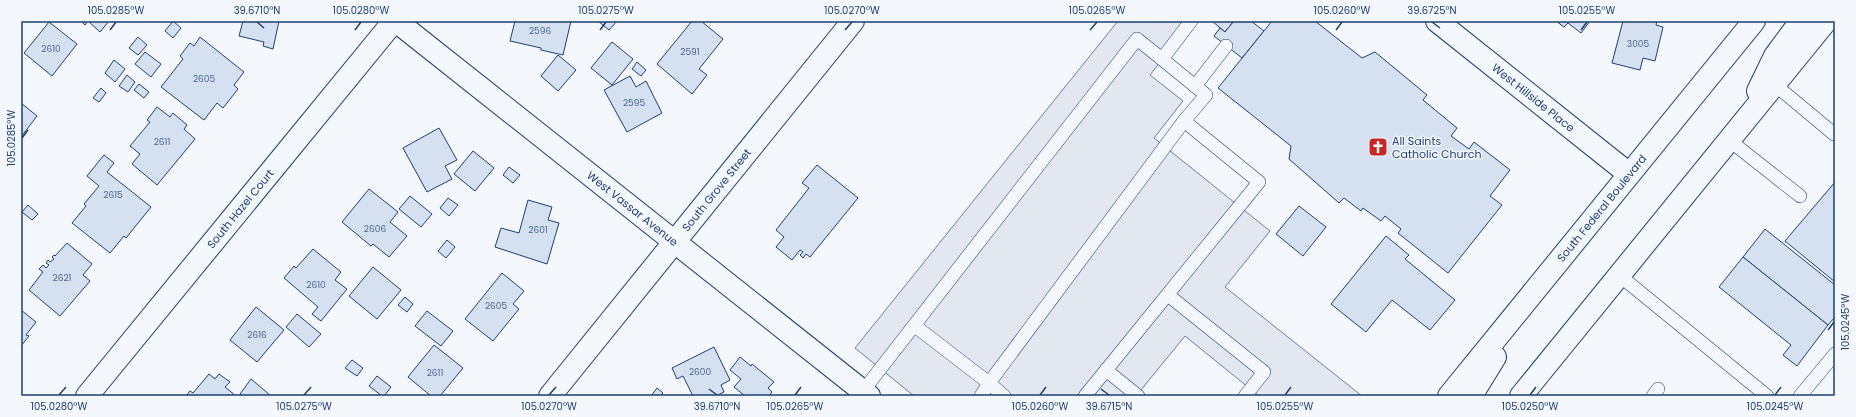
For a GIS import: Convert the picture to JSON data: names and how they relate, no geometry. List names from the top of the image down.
{
  "streets": {
    "street": [
      "West Hillside Place",
      "South Grove Street",
      "South Hazel Court",
      "West Vassar Avenue",
      "South Federal Boulevard"
    ]
  },
  "crossings": [
    ["West Hillside Place", "South Federal Boulevard"],
    ["South Grove Street", "West Vassar Avenue"],
    ["South Hazel Court", "West Vassar Avenue"]
  ],
  "places": {
    "church": ["All Saints Catholic Church"]
  },
  "house_numbers": [
    "2596",
    "3005",
    "2610",
    "2591",
    "2605",
    "2595",
    "2611",
    "2615",
    "2606",
    "2601",
    "2621",
    "2610",
    "2605",
    "2616",
    "2600",
    "2611"
  ],
  "coordinates": [
    "105.0285°W",
    "39.6710°N",
    "105.0280°W",
    "105.0275°W",
    "105.0270°W",
    "105.0265°W",
    "105.0260°W",
    "39.6725°N",
    "105.0255°W",
    "105.0245°W",
    "39.6715°N",
    "105.0250°W"
  ]
}
